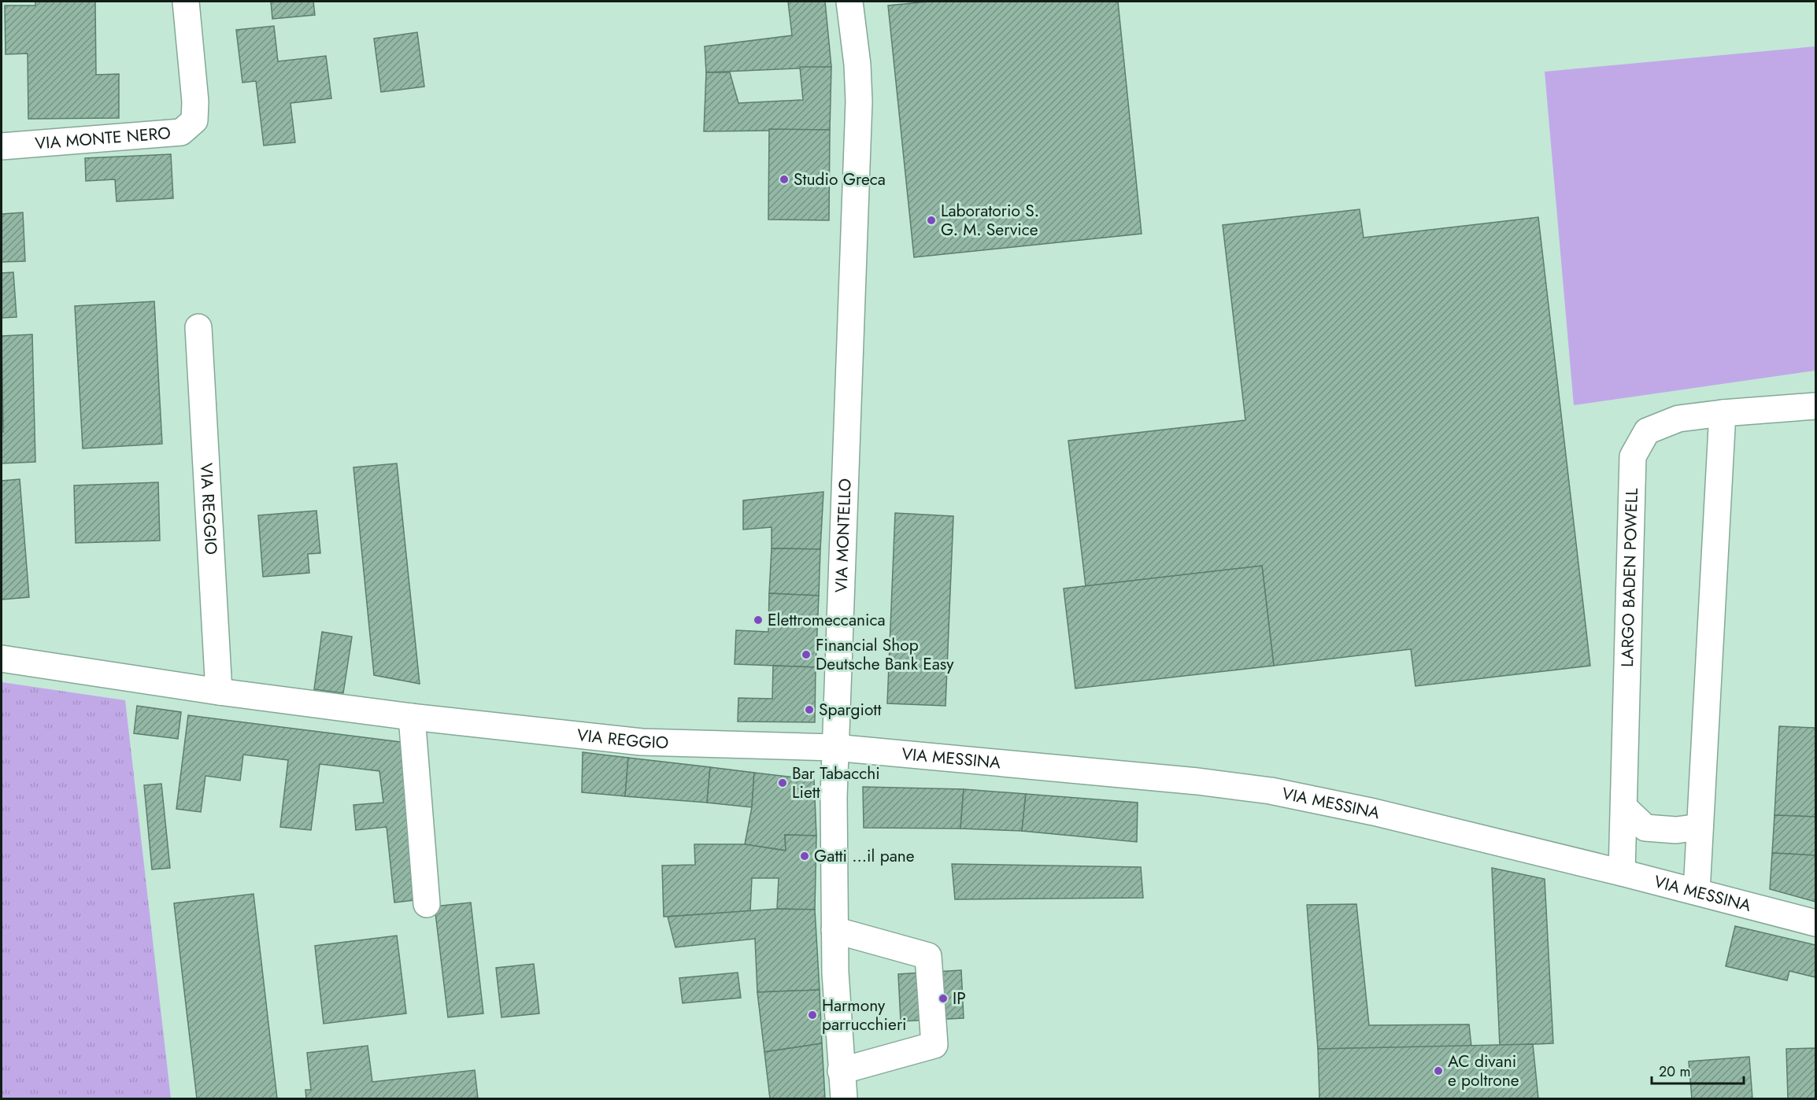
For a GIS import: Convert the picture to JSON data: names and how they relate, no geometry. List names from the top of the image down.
{
  "streets": {
    "street": [
      "VIA MONTE NERO",
      "VIA REGGIO",
      "VIA MONTELLO",
      "LARGO BADEN POWELL",
      "VIA MESSINA"
    ]
  },
  "crossings": [
    ["VIA REGGIO", "VIA MONTELLO"],
    ["VIA REGGIO", "VIA MESSINA"],
    ["VIA MONTELLO", "VIA MESSINA"],
    ["LARGO BADEN POWELL", "VIA MESSINA"]
  ],
  "places": [
    "Studio Greca",
    "Laboratorio S. G. M. Service",
    "Elettromeccanica",
    "Financial Shop Deutsche Bank Easy",
    "Spargiott",
    "Bar Tabacchi Liett",
    "Gatti ...il pane",
    "IP",
    "Harmony parrucchieri",
    "AC divani e poltrone"
  ],
  "scale_bar": "20 m"
}
